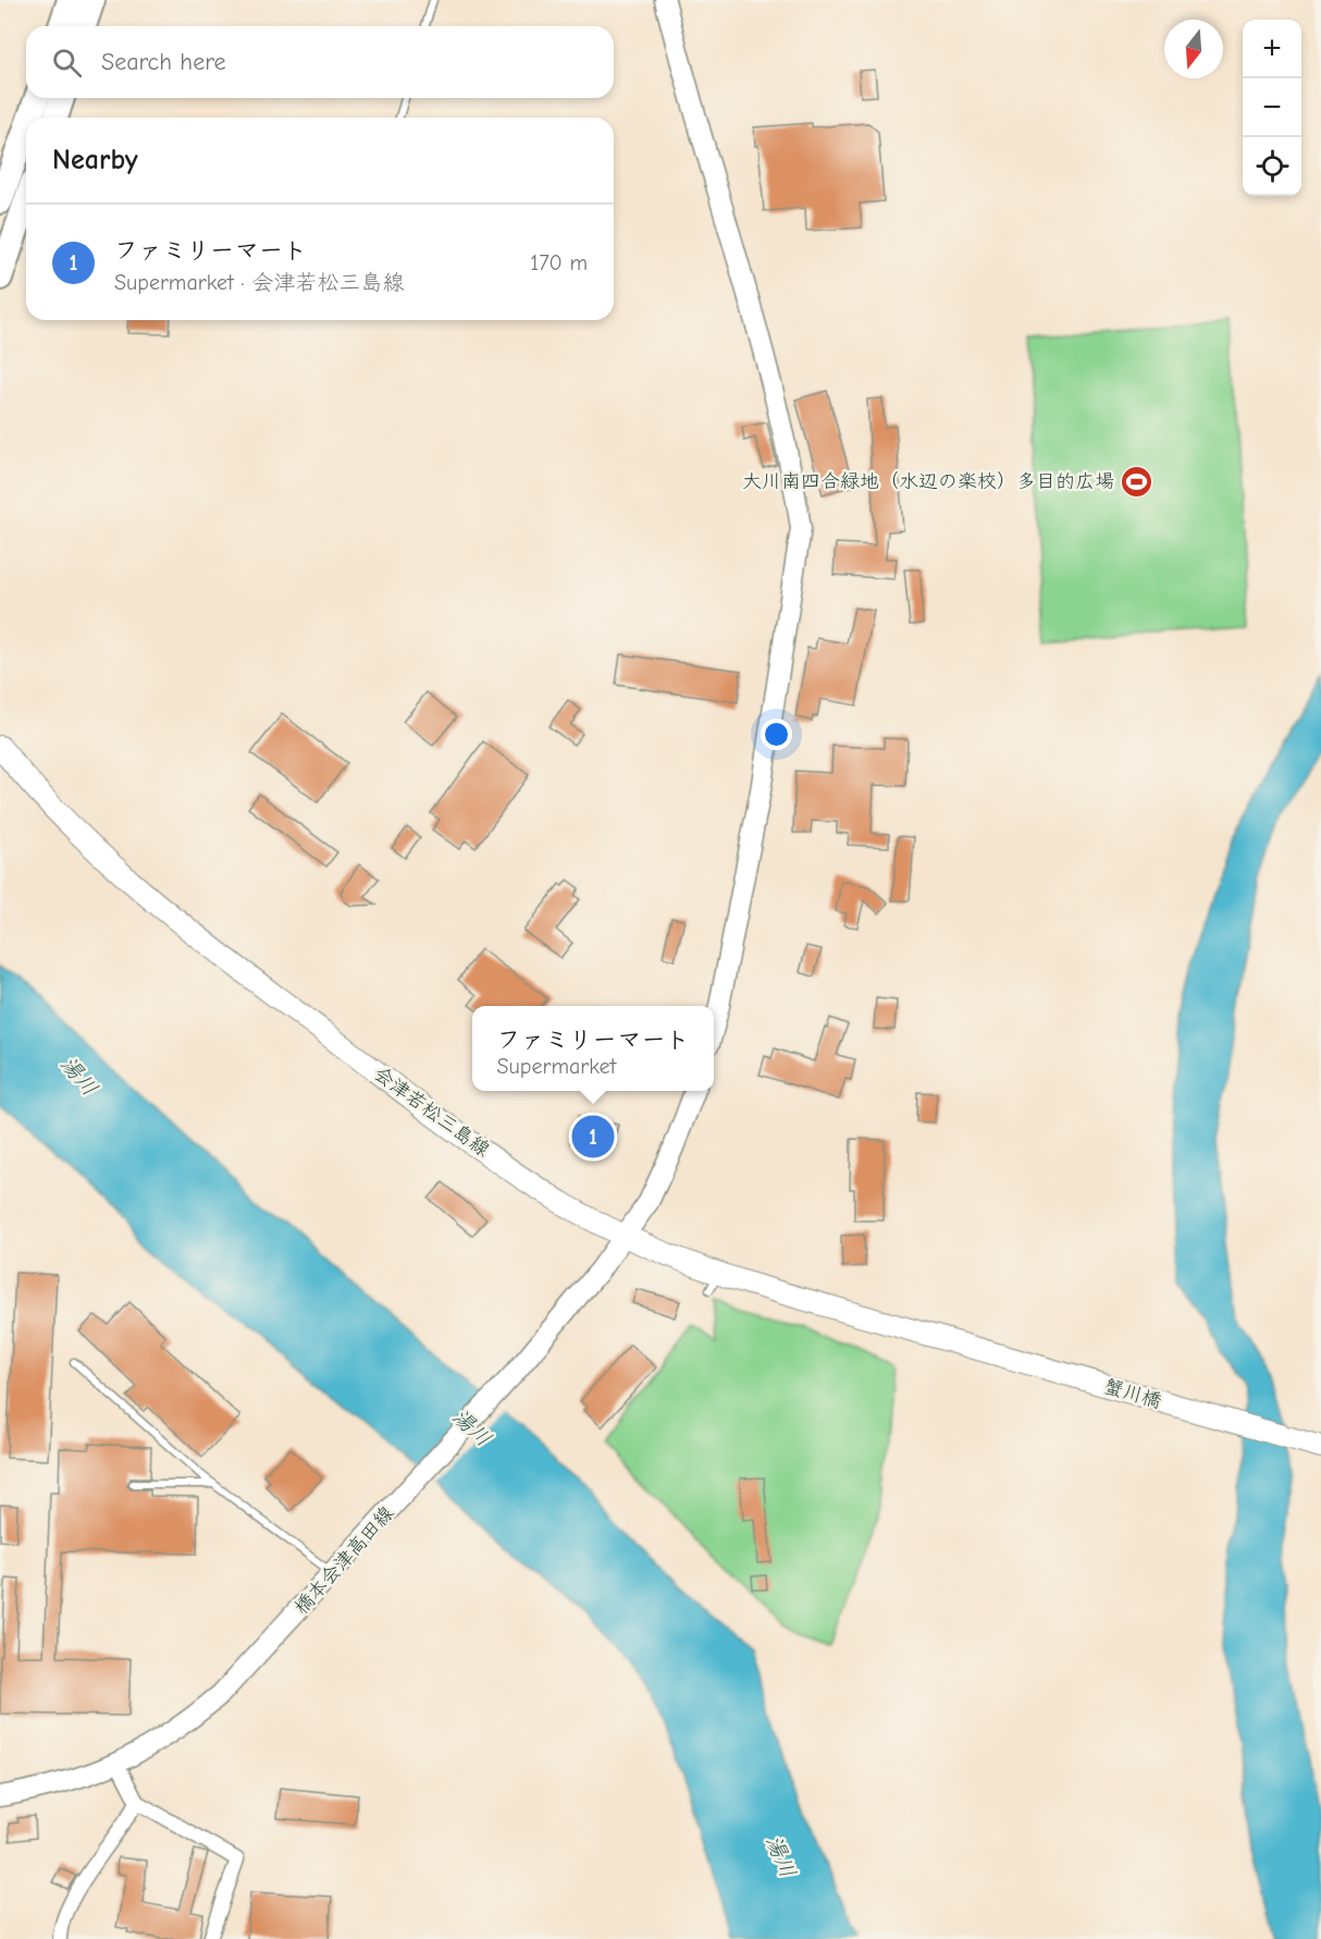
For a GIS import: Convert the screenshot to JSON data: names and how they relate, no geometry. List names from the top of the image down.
{
  "streets": {
    "main road": ["会津若松三島線", "蟹川橋"],
    "street": ["橋本会津高田線"]
  },
  "crossings": [
    ["会津若松三島線", "蟹川橋"],
    ["会津若松三島線", "橋本会津高田線"]
  ],
  "water": ["湯川"],
  "places": {
    "sports": ["大川南四合緑地（水辺の楽校）多目的広場"]
  },
  "north": "bottom",
  "page": {
    "map_buttons": ["+", "−"],
    "search": "Search here",
    "heading": "Nearby",
    "list": [
      {
        "mark": "1",
        "name": "ファミリーマート",
        "note": "Supermarket · 会津若松三島線",
        "value": "170 m"
      }
    ],
    "popup": ["ファミリーマート", "Supermarket"],
    "pins": "1"
  }
}
